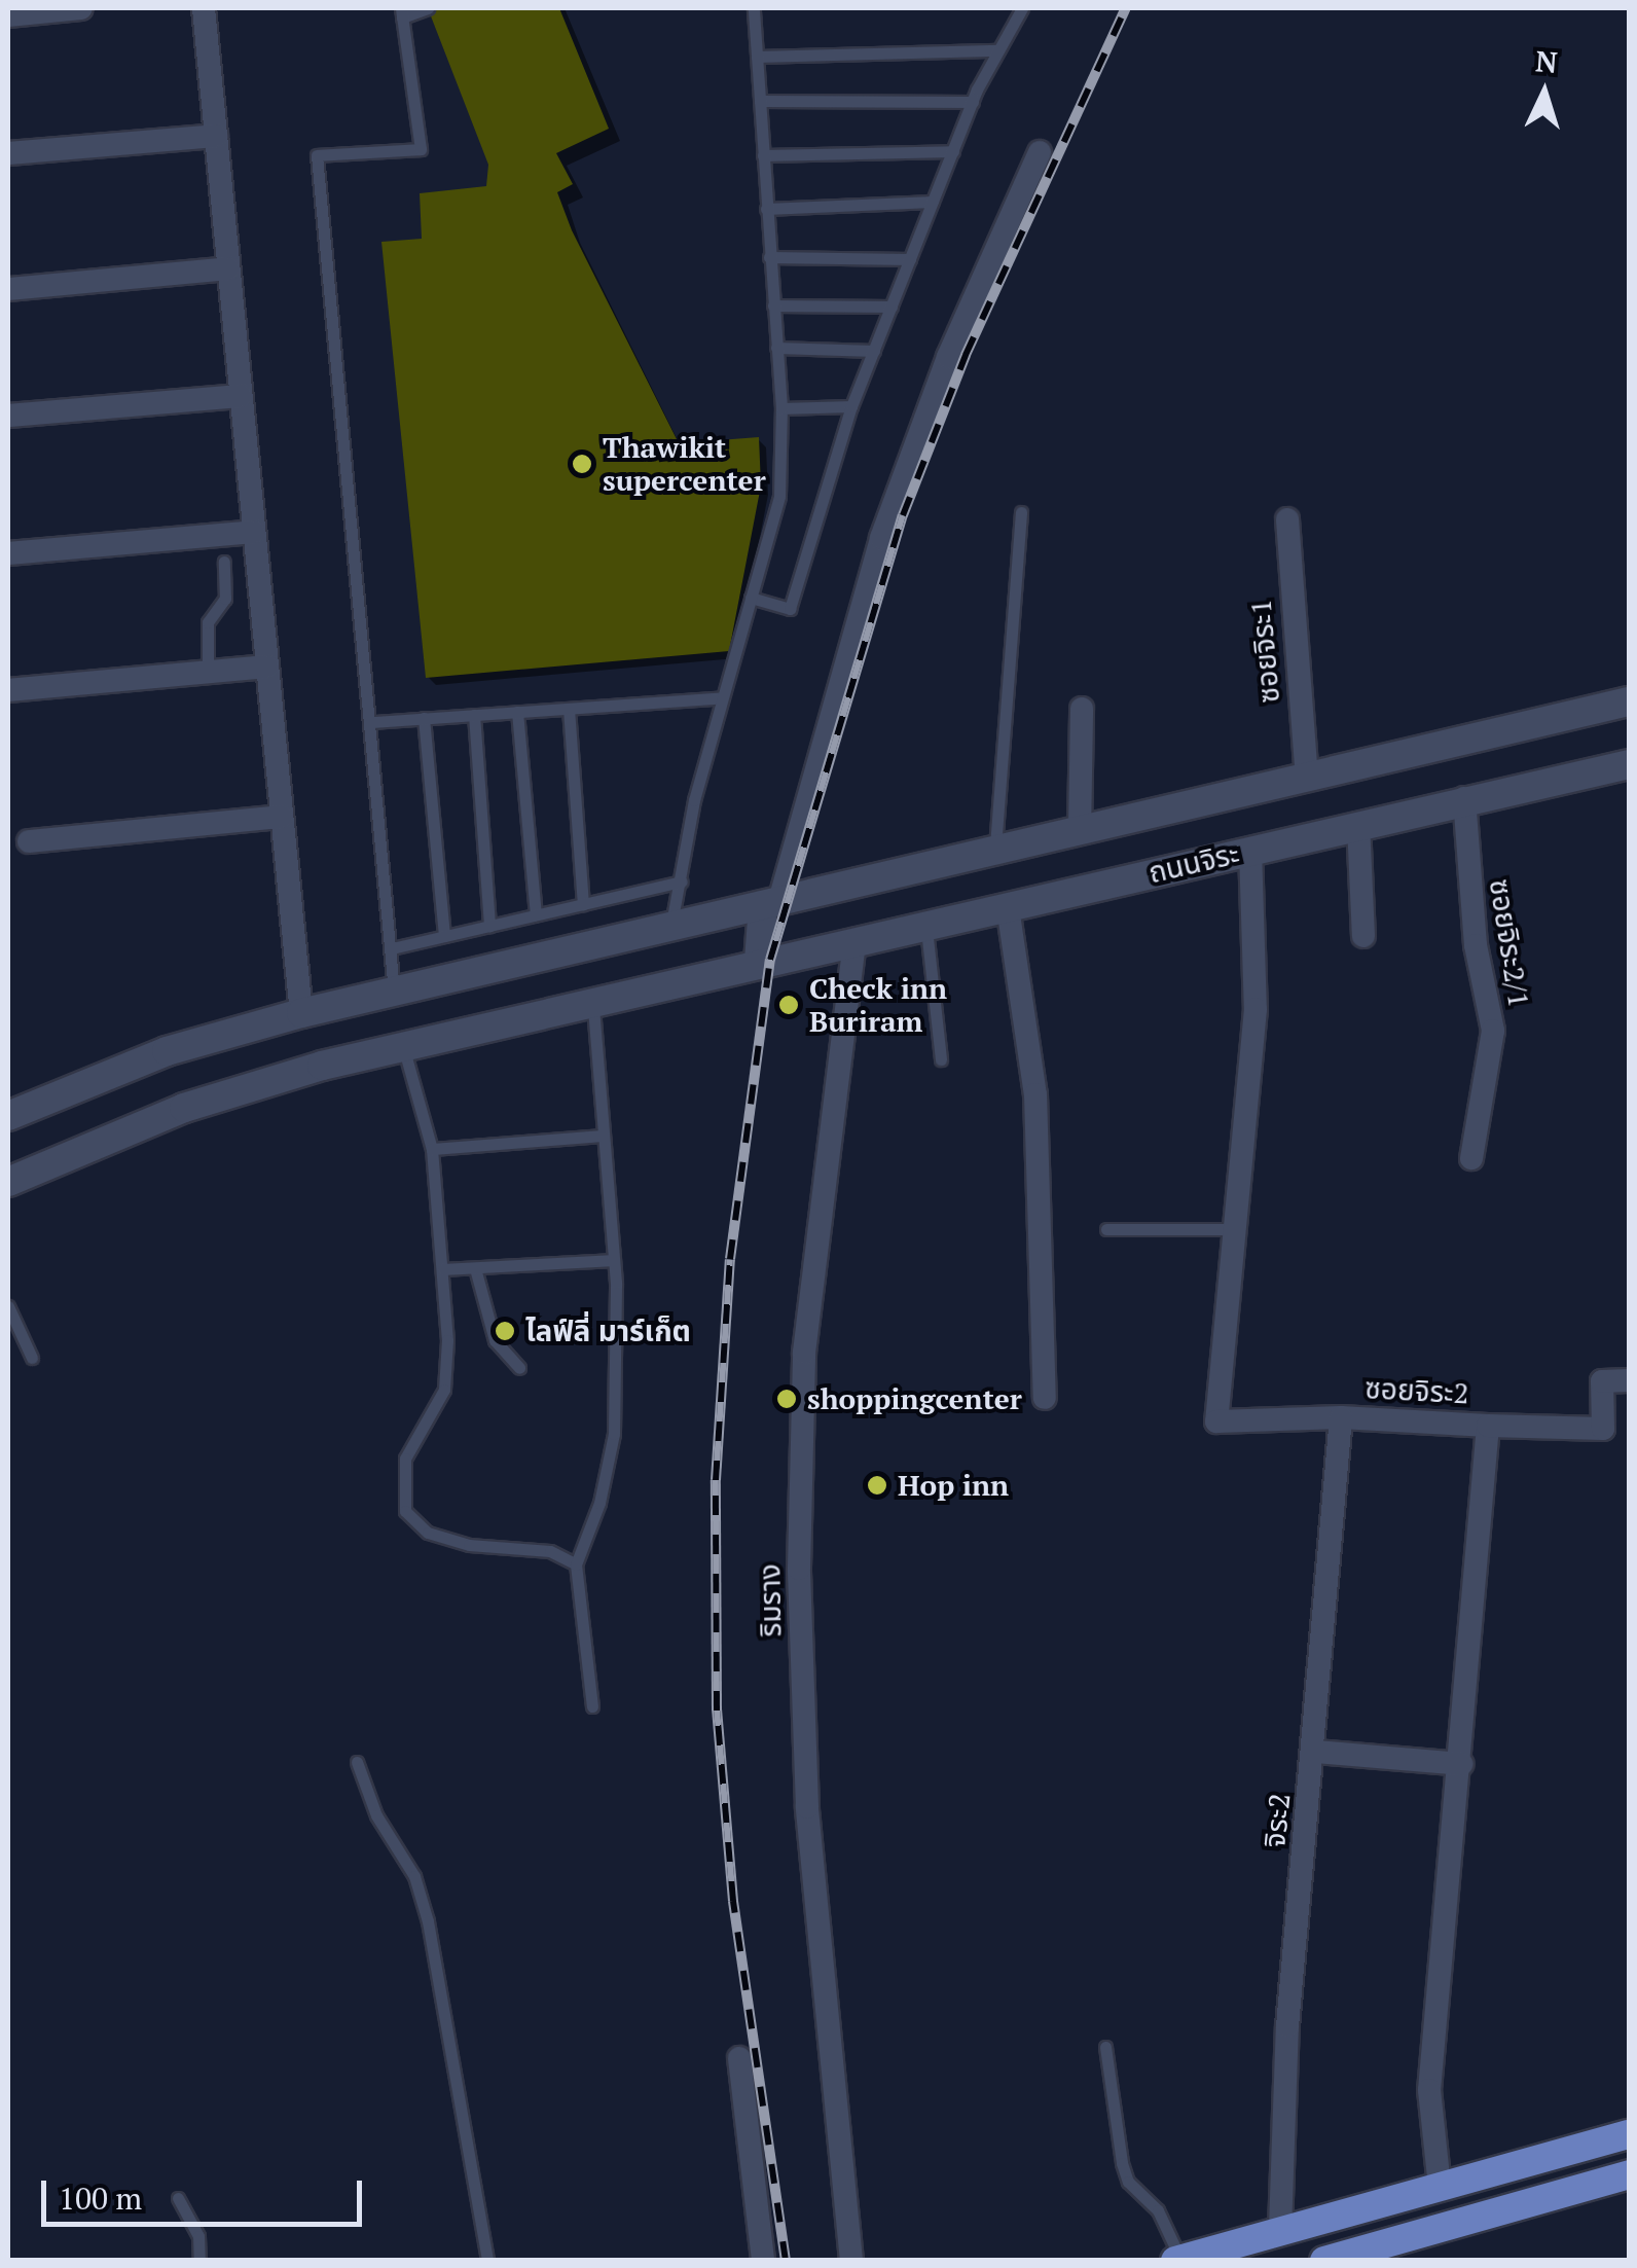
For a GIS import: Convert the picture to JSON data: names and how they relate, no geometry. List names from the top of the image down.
{
  "streets": {
    "main road": ["ถนนจิระ"],
    "street": [
      "ซอยจิระ1",
      "ซอยจิระ2/1",
      "ซอยจิระ2",
      "ริมราง",
      "จิระ2"
    ]
  },
  "crossings": [
    ["ซอยจิระ1", "ถนนจิระ"],
    ["ถนนจิระ", "ซอยจิระ2/1"],
    ["ถนนจิระ", "ซอยจิระ2"],
    ["ถนนจิระ", "ริมราง"],
    ["ซอยจิระ2", "จิระ2"]
  ],
  "places": [
    "Thawikit supercenter",
    "Check inn Buriram",
    "ไลฟ์ลี่ มาร์เก็ต",
    "shoppingcenter",
    "Hop inn"
  ],
  "scale_bar": "100 m",
  "north": "top"
}
